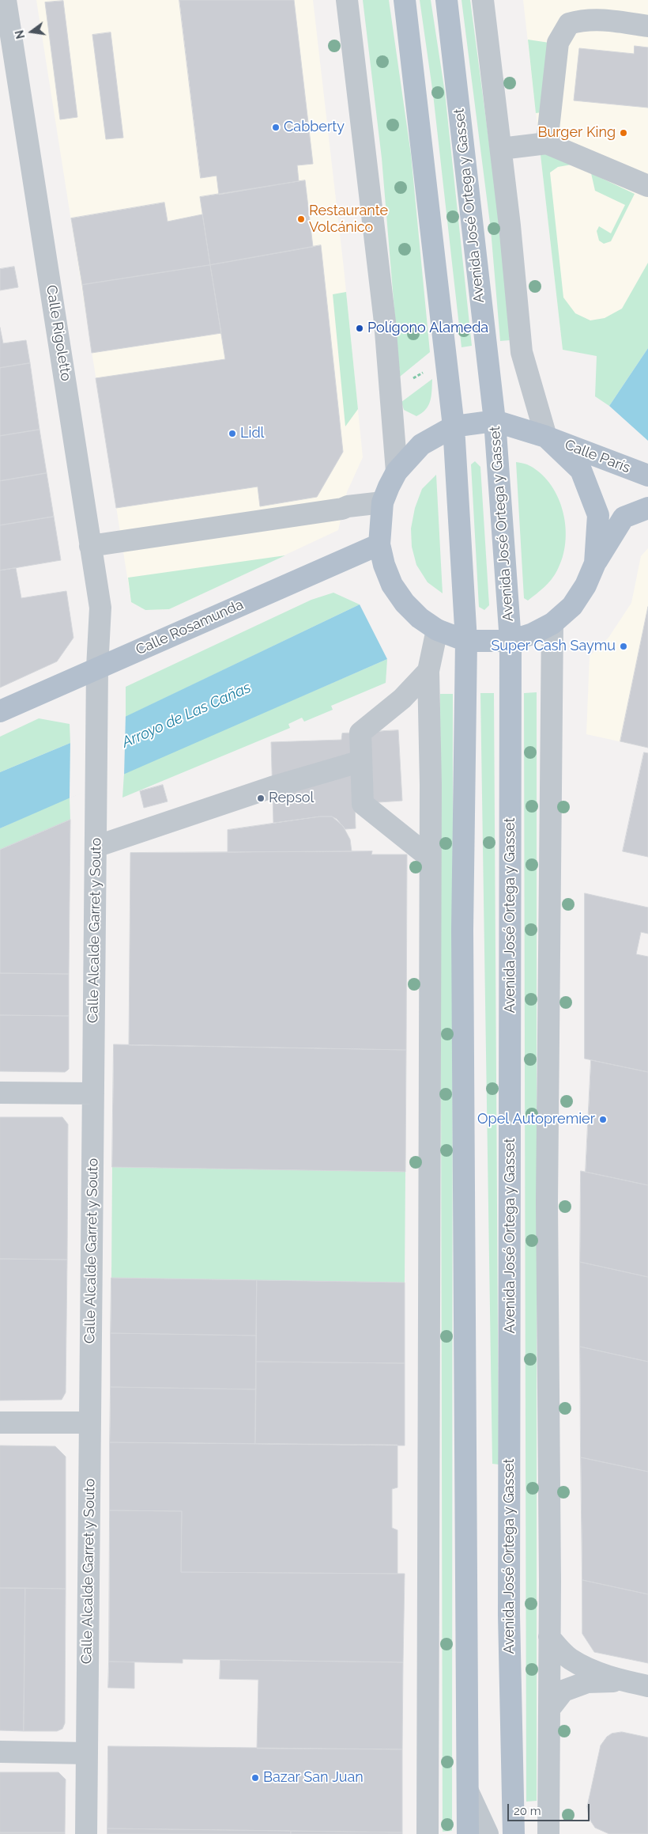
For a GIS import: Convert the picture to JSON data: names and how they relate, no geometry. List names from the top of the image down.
{
  "streets": {
    "main road": ["Avenida José Ortega y Gasset", "Calle París", "Calle Rosamunda"],
    "street": ["Calle Rigoletto", "Calle Alcalde Garret y Souto"]
  },
  "crossings": [
    ["Avenida José Ortega y Gasset", "Calle París"],
    ["Calle Rigoletto", "Calle Rosamunda"],
    ["Calle Rigoletto", "Calle Alcalde Garret y Souto"],
    ["Calle Rosamunda", "Calle Alcalde Garret y Souto"]
  ],
  "water": ["Arroyo de Las Cañas"],
  "places": [
    "Cabberty",
    "Burger King",
    "Restaurante Volcánico",
    "Polígono Alameda",
    "Lidl",
    "Super Cash Saymu",
    "Repsol",
    "Opel Autopremier",
    "Bazar San Juan"
  ],
  "scale_bar": "20 m",
  "north": "left"
}
